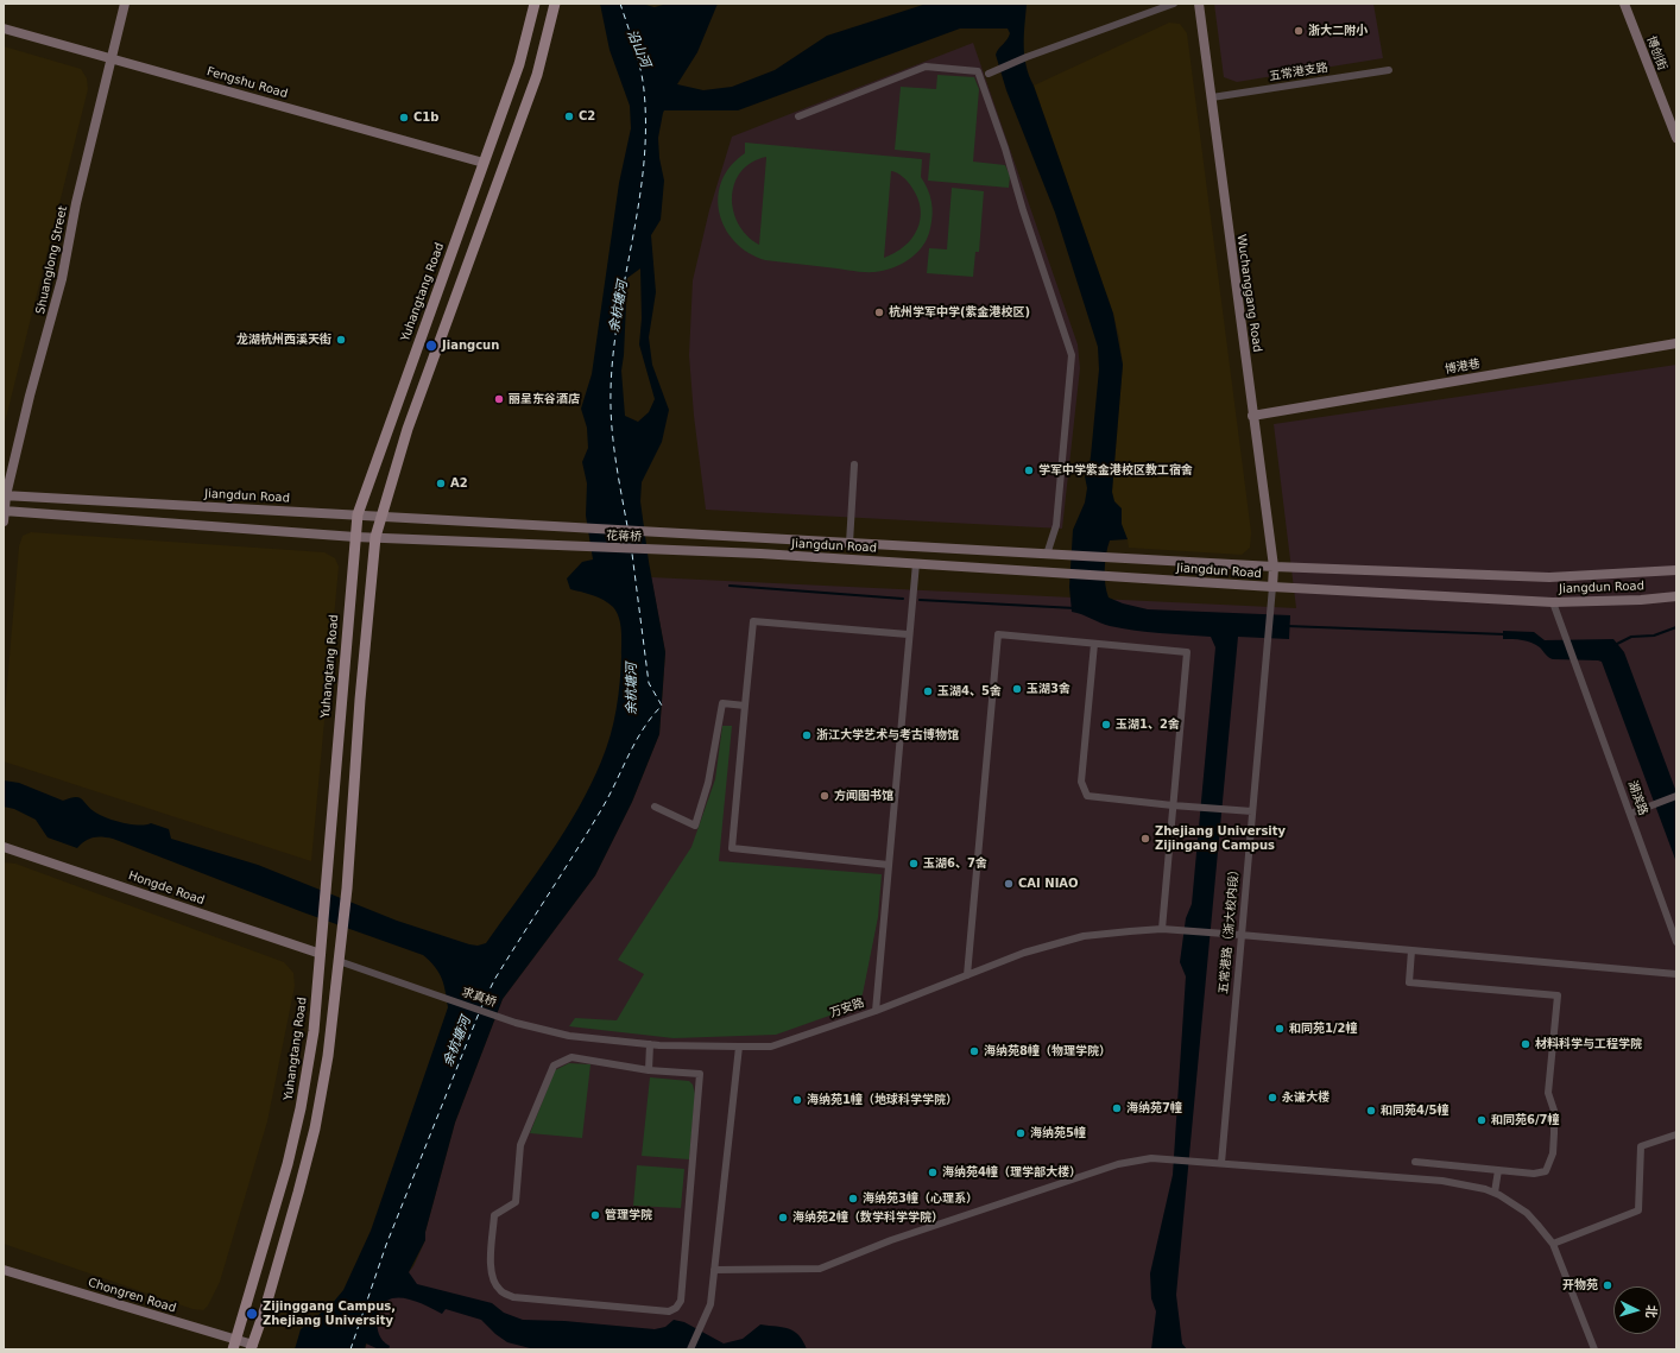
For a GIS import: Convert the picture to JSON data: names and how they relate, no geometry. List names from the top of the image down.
{
  "streets": {
    "main road": [
      "博创街",
      "Fengshu Road",
      "Shuanglong Street",
      "Yuhangtang Road",
      "Wuchanggang Road",
      "博港巷",
      "Jiangdun Road",
      "花蒋桥",
      "Hongde Road",
      "Chongren Road"
    ],
    "street": [
      "五常港支路",
      "湖滨路",
      "五常港路（浙大校内段）",
      "求真桥",
      "万安路"
    ]
  },
  "crossings": [
    ["五常港支路", "Wuchanggang Road"],
    ["Fengshu Road", "Shuanglong Street"],
    ["Fengshu Road", "Yuhangtang Road"],
    ["Shuanglong Street", "Jiangdun Road"],
    ["Yuhangtang Road", "Jiangdun Road"],
    ["Yuhangtang Road", "Hongde Road"],
    ["Yuhangtang Road", "Chongren Road"],
    ["Wuchanggang Road", "博港巷"],
    ["Wuchanggang Road", "Jiangdun Road"],
    ["Wuchanggang Road", "五常港路（浙大校内段）"],
    ["Jiangdun Road", "花蒋桥"],
    ["Jiangdun Road", "湖滨路"],
    ["Jiangdun Road", "五常港路（浙大校内段）"],
    ["五常港路（浙大校内段）", "万安路"],
    ["求真桥", "万安路"]
  ],
  "water": ["沿山河", "余杭塘河"],
  "places": [
    "浙大二附小",
    "C2",
    "C1b",
    "杭州学军中学(紫金港校区)",
    "龙湖杭州西溪天街",
    "Jiangcun",
    "丽呈东谷酒店",
    "学军中学紫金港校区教工宿舍",
    "A2",
    "玉湖3舍",
    "玉湖4、5舍",
    "玉湖1、2舍",
    "浙江大学艺术与考古博物馆",
    "方闻图书馆",
    "Zhejiang University Zijingang Campus",
    "玉湖6、7舍",
    "CAI NIAO",
    "和同苑1/2幢",
    "材料科学与工程学院",
    "海纳苑8幢（物理学院）",
    "永谦大楼",
    "海纳苑1幢（地球科学学院）",
    "海纳苑7幢",
    "和同苑4/5幢",
    "和同苑6/7幢",
    "海纳苑5幢",
    "海纳苑4幢（理学部大楼）",
    "海纳苑3幢（心理系）",
    "管理学院",
    "海纳苑2幢（数学科学学院）",
    "开物苑",
    "Zijinggang Campus, Zhejiang University"
  ],
  "north": "right"
}
